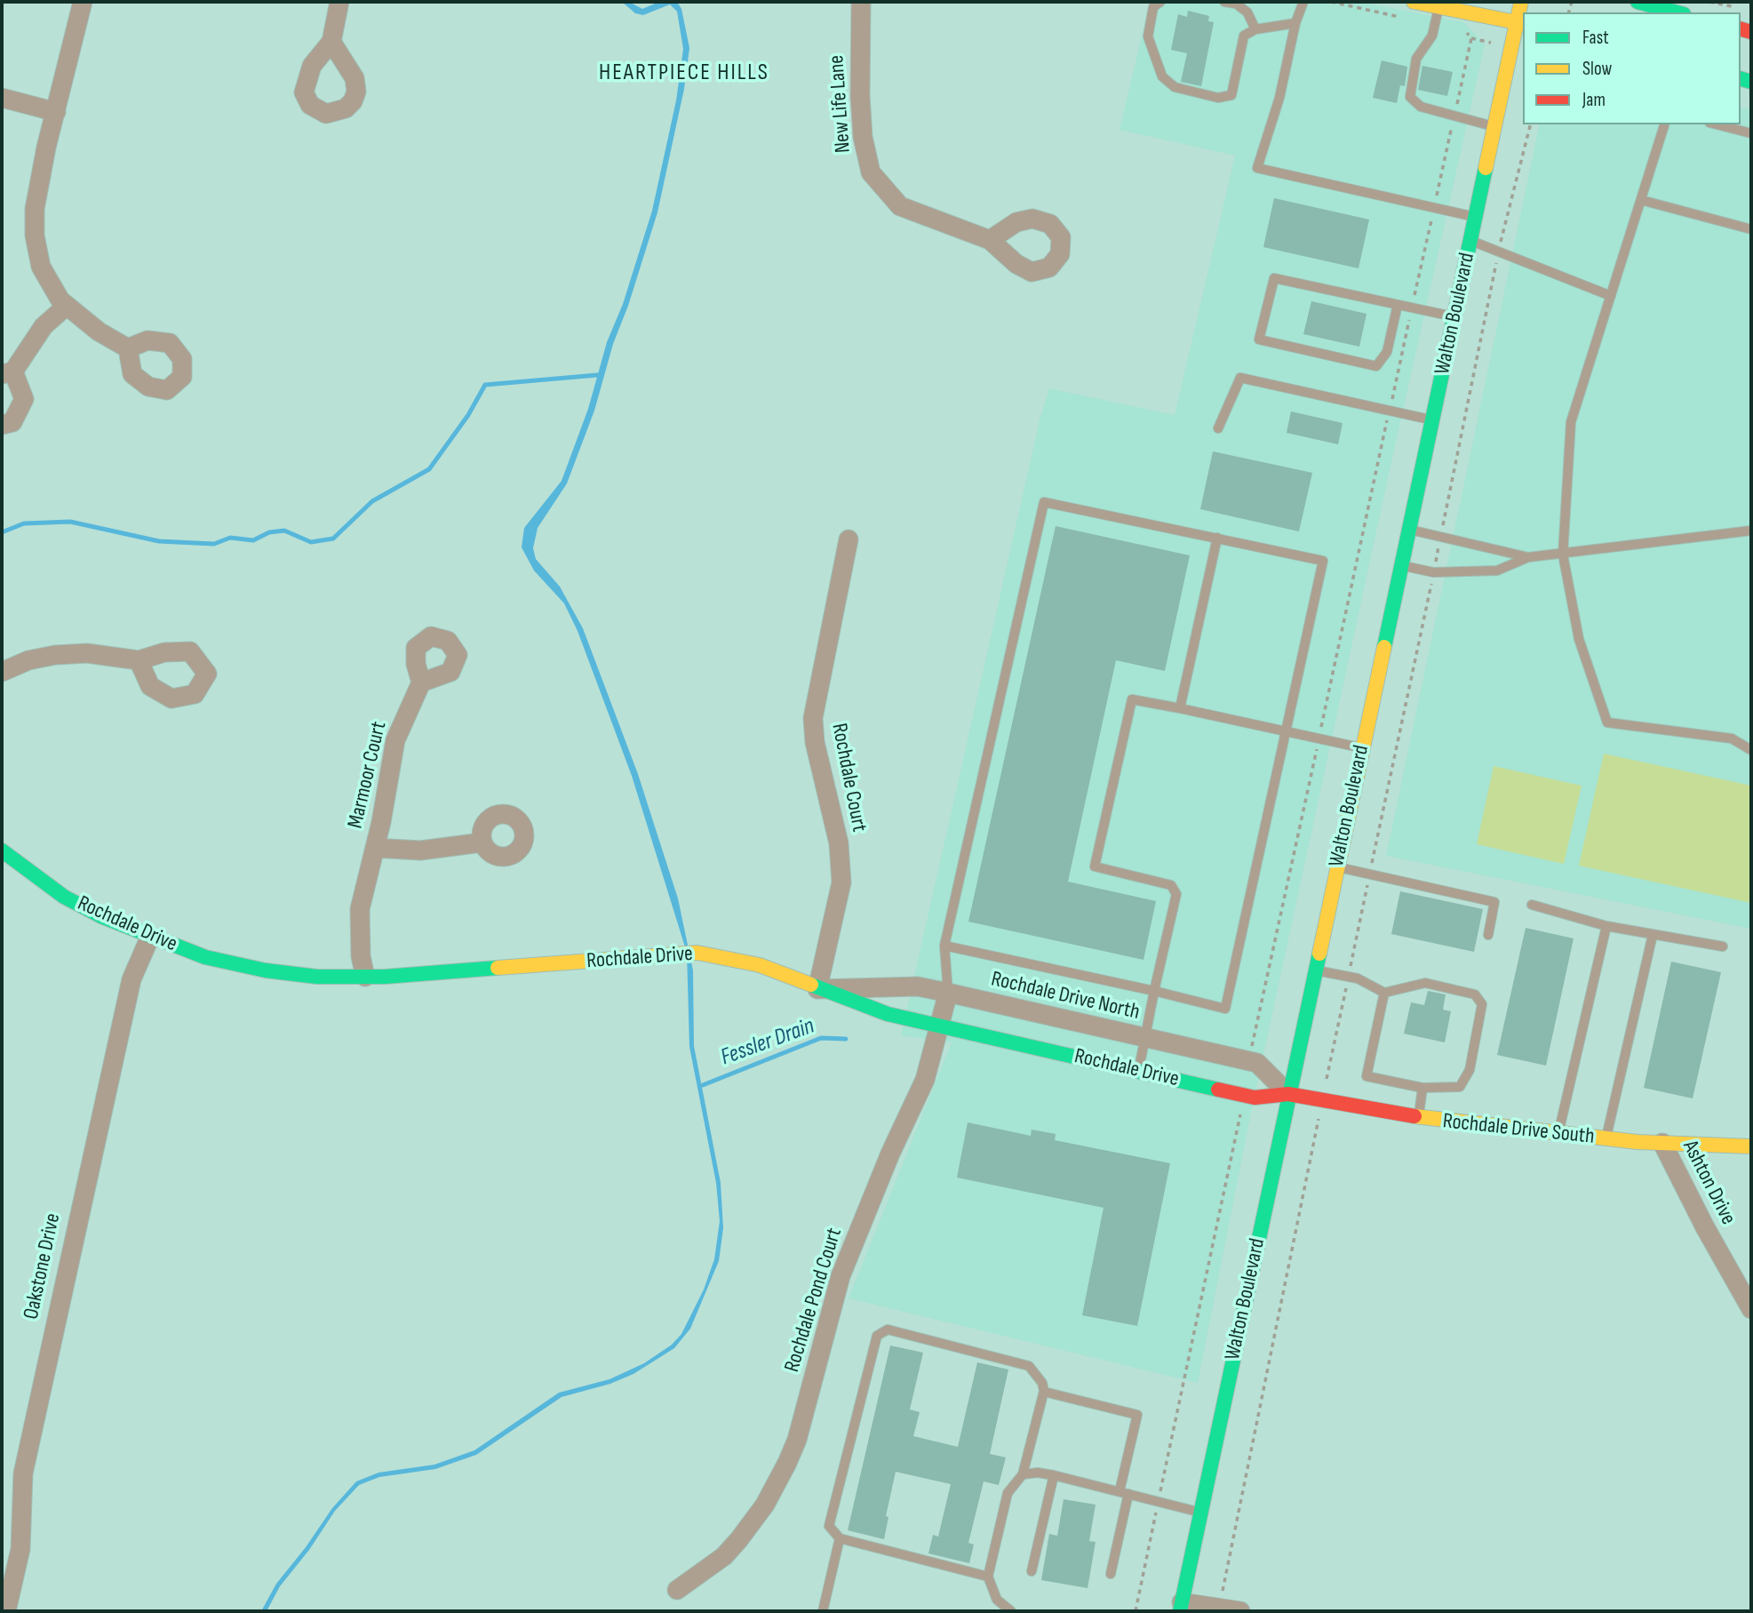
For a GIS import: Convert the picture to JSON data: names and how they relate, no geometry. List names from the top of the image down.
{
  "streets": {
    "main road": ["Walton Boulevard", "Rochdale Drive", "Rochdale Drive South"],
    "street": [
      "New Life Lane",
      "Marmoor Court",
      "Rochdale Court",
      "Rochdale Drive North",
      "Ashton Drive",
      "Oakstone Drive",
      "Rochdale Pond Court"
    ]
  },
  "crossings": [
    ["Walton Boulevard", "Rochdale Drive"],
    ["Walton Boulevard", "Rochdale Drive North"],
    ["Walton Boulevard", "Rochdale Drive South"],
    ["Rochdale Court", "Rochdale Drive"],
    ["Rochdale Court", "Rochdale Drive North"],
    ["Rochdale Drive", "Rochdale Drive North"],
    ["Rochdale Drive", "Rochdale Drive South"],
    ["Rochdale Drive", "Oakstone Drive"],
    ["Rochdale Drive", "Rochdale Pond Court"],
    ["Rochdale Drive North", "Rochdale Drive South"],
    ["Rochdale Drive North", "Rochdale Pond Court"],
    ["Rochdale Drive South", "Ashton Drive"]
  ],
  "districts": ["HEARTPIECE HILLS"],
  "water": ["Fessler Drain"],
  "legend": ["Fast", "Slow", "Jam"]
}
